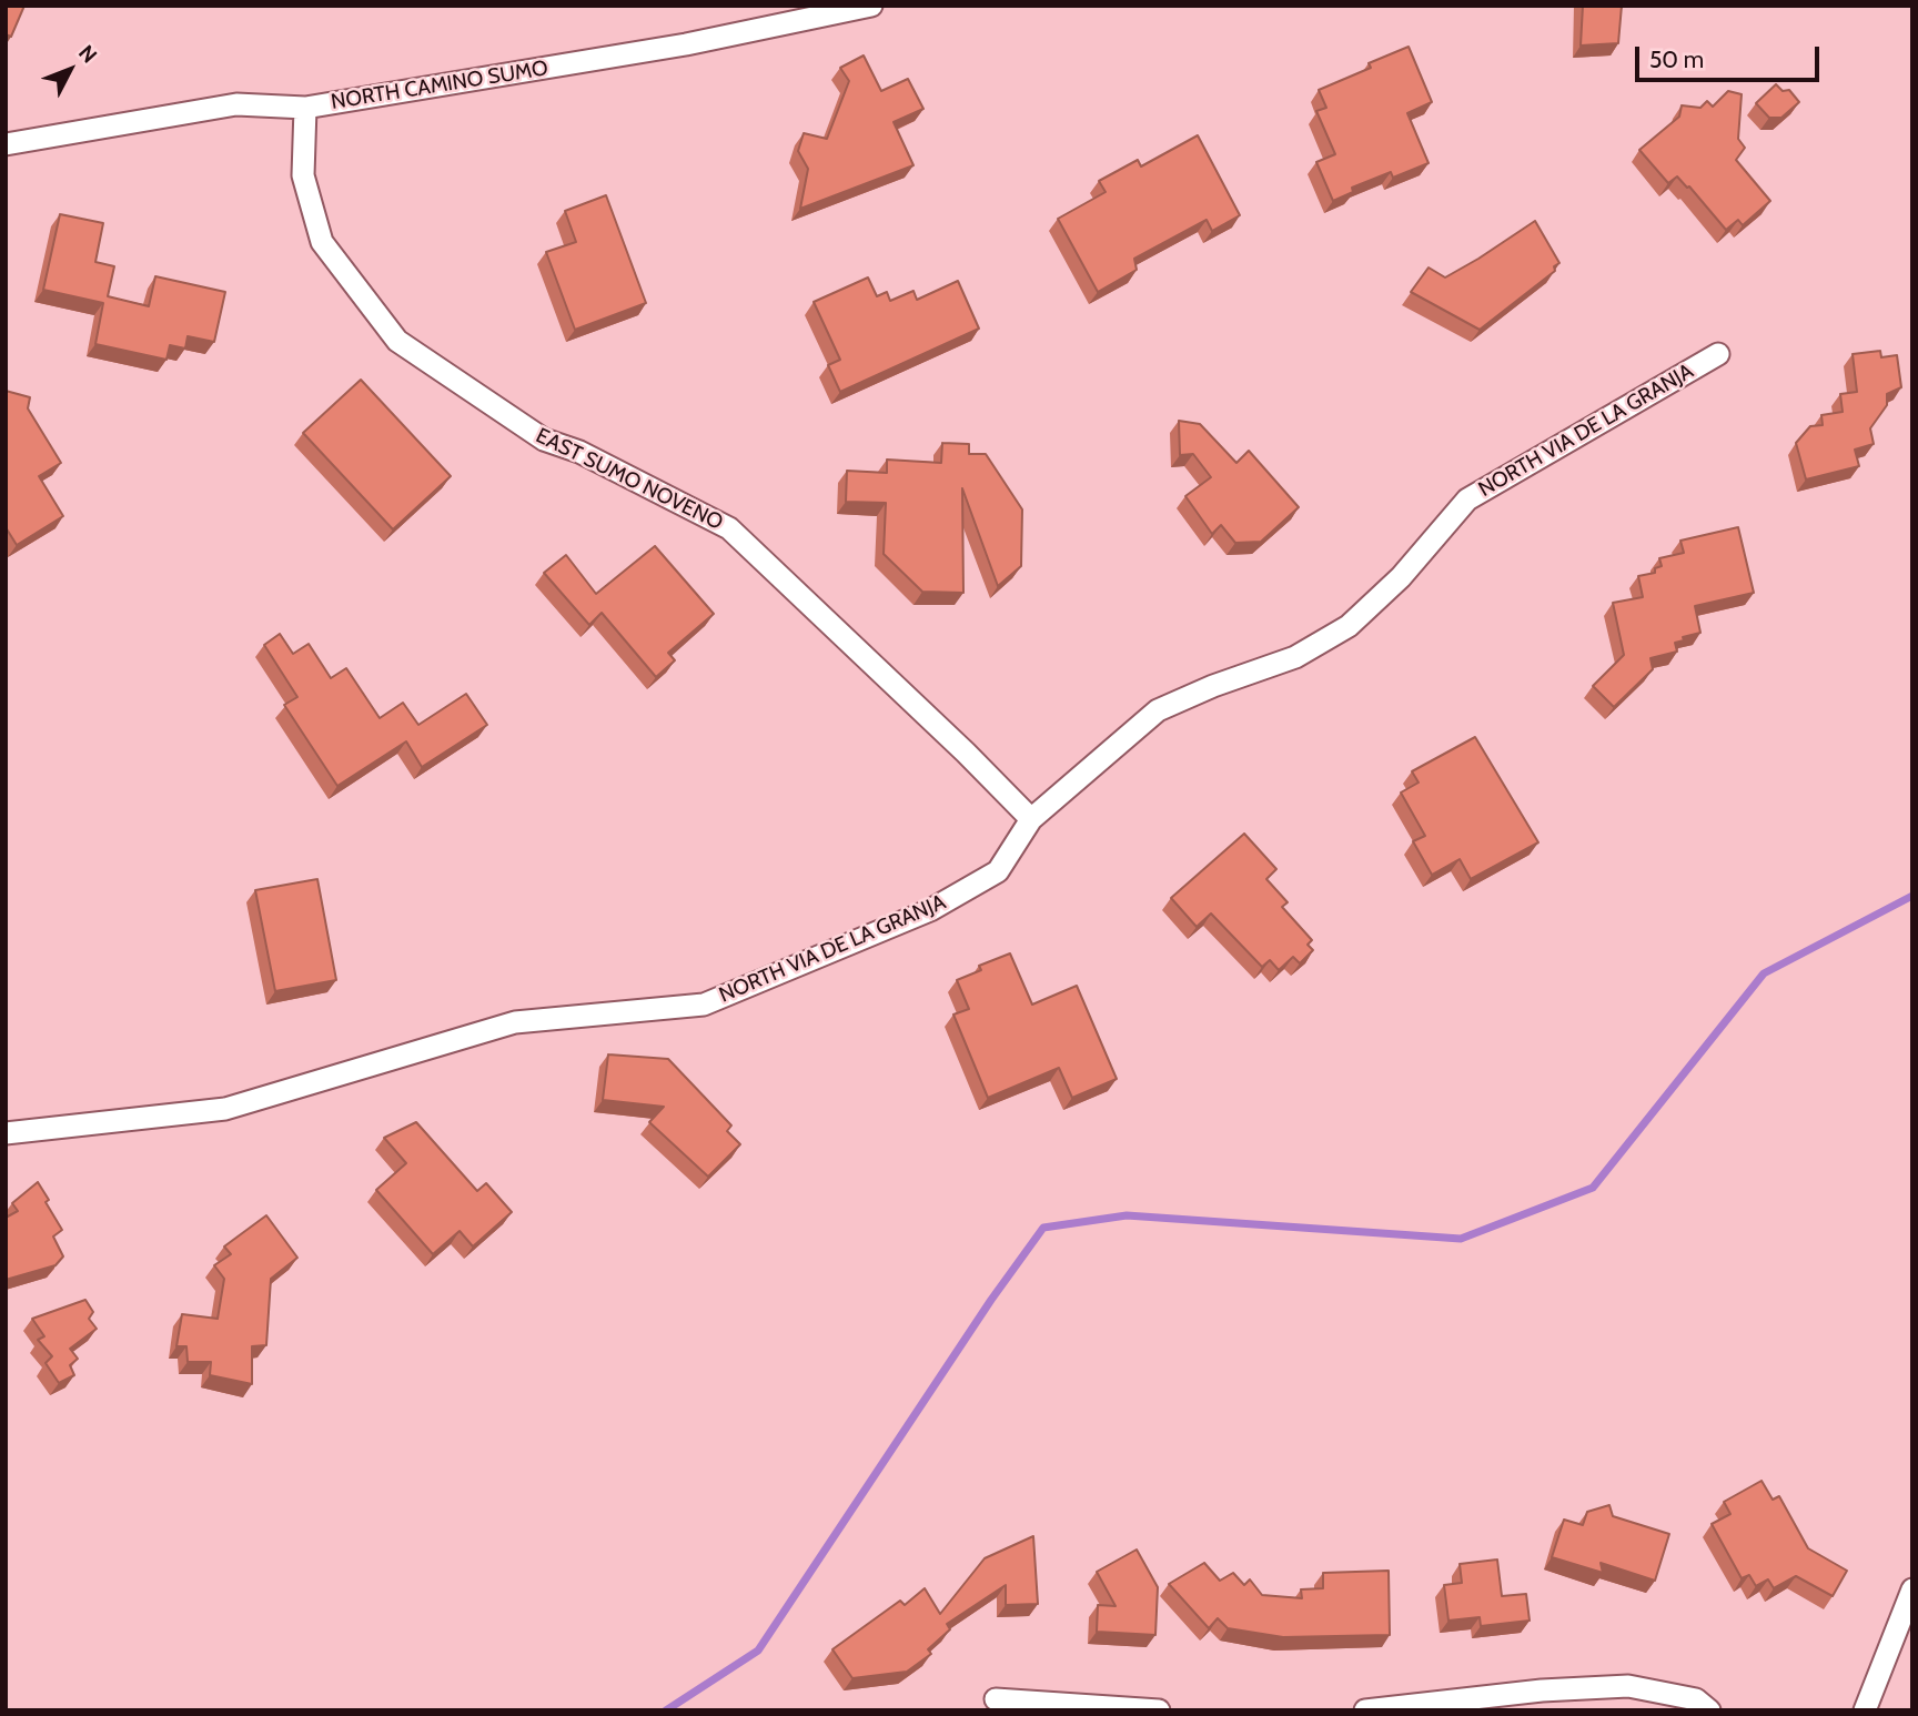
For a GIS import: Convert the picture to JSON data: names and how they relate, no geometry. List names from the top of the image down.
{
  "streets": {
    "street": ["NORTH CAMINO SUMO", "NORTH VIA DE LA GRANJA", "EAST SUMO NOVENO"]
  },
  "crossings": [
    ["NORTH CAMINO SUMO", "EAST SUMO NOVENO"],
    ["NORTH VIA DE LA GRANJA", "EAST SUMO NOVENO"]
  ],
  "scale_bar": "50 m",
  "north": "top right"
}
